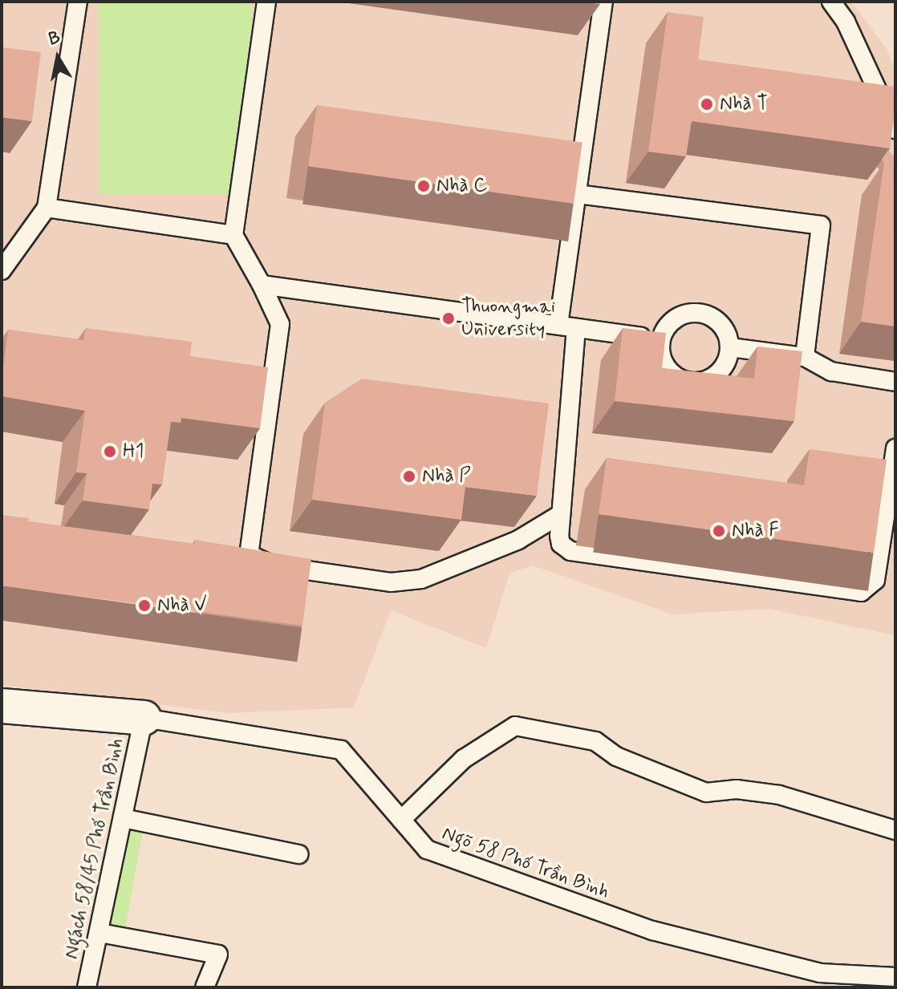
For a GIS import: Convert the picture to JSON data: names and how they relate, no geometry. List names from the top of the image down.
{
  "streets": {
    "lane": ["Ngách 58/45 Phố Trần Bình", "Ngõ 58 Phố Trần Bình"]
  },
  "crossings": [
    ["Ngách 58/45 Phố Trần Bình", "Ngõ 58 Phố Trần Bình"]
  ],
  "places": [
    "Nhà T",
    "Nhà C",
    "Thuongmai University",
    "H1",
    "Nhà P",
    "Nhà F",
    "Nhà V"
  ],
  "north": "top"
}
